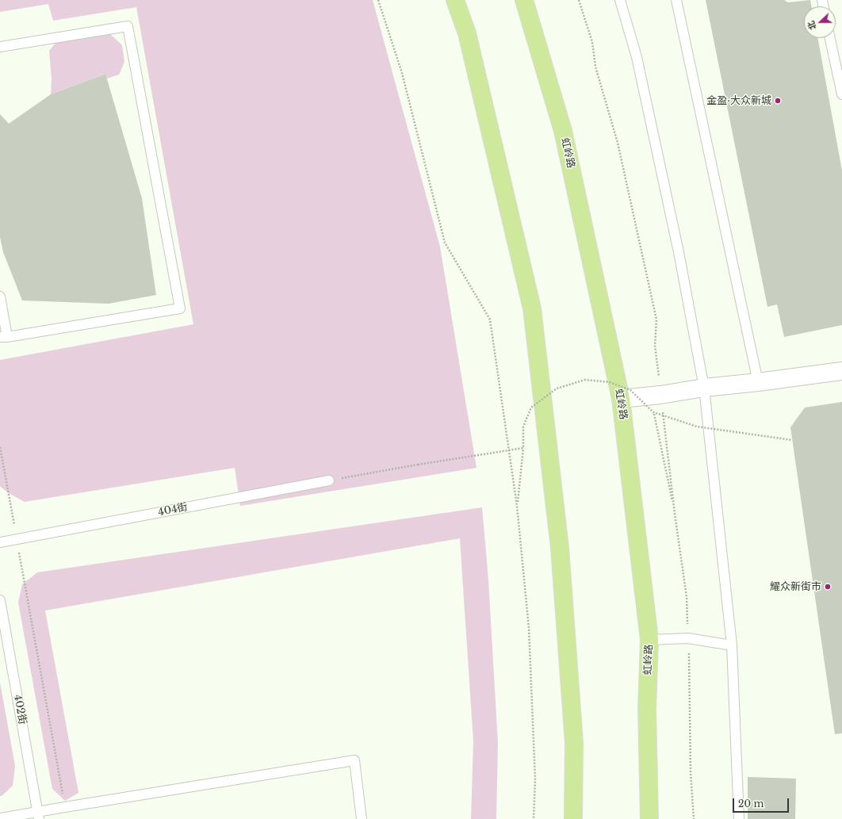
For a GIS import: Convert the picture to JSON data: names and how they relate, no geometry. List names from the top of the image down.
{
  "streets": {
    "main road": ["虹岭路"],
    "lane": ["404街", "402街"]
  },
  "places": ["金盈·大众新城", "耀众新街市"],
  "scale_bar": "20 m",
  "north": "left"
}
